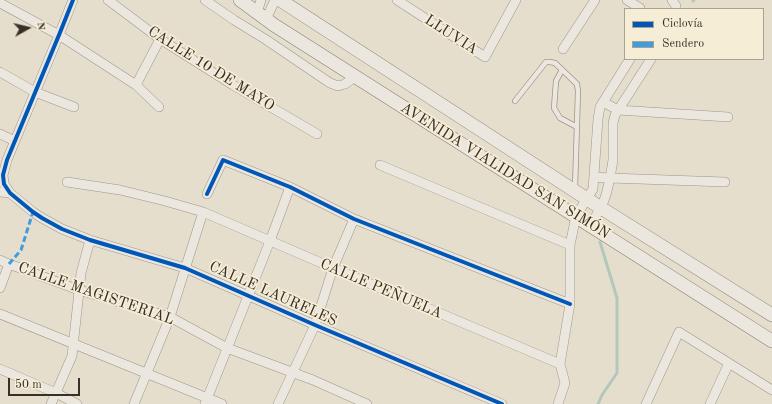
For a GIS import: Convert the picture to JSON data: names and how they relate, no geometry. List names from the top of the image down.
{
  "streets": {
    "main road": ["AVENIDA VIALIDAD SAN SIMÓN"],
    "street": [
      "LLUVIA",
      "CALLE 10 DE MAYO",
      "CALLE PEÑUELA",
      "CALLE MAGISTERIAL",
      "CALLE LAURELES"
    ]
  },
  "legend": ["Ciclovía", "Sendero"],
  "scale_bar": "50 m",
  "north": "right"
}
